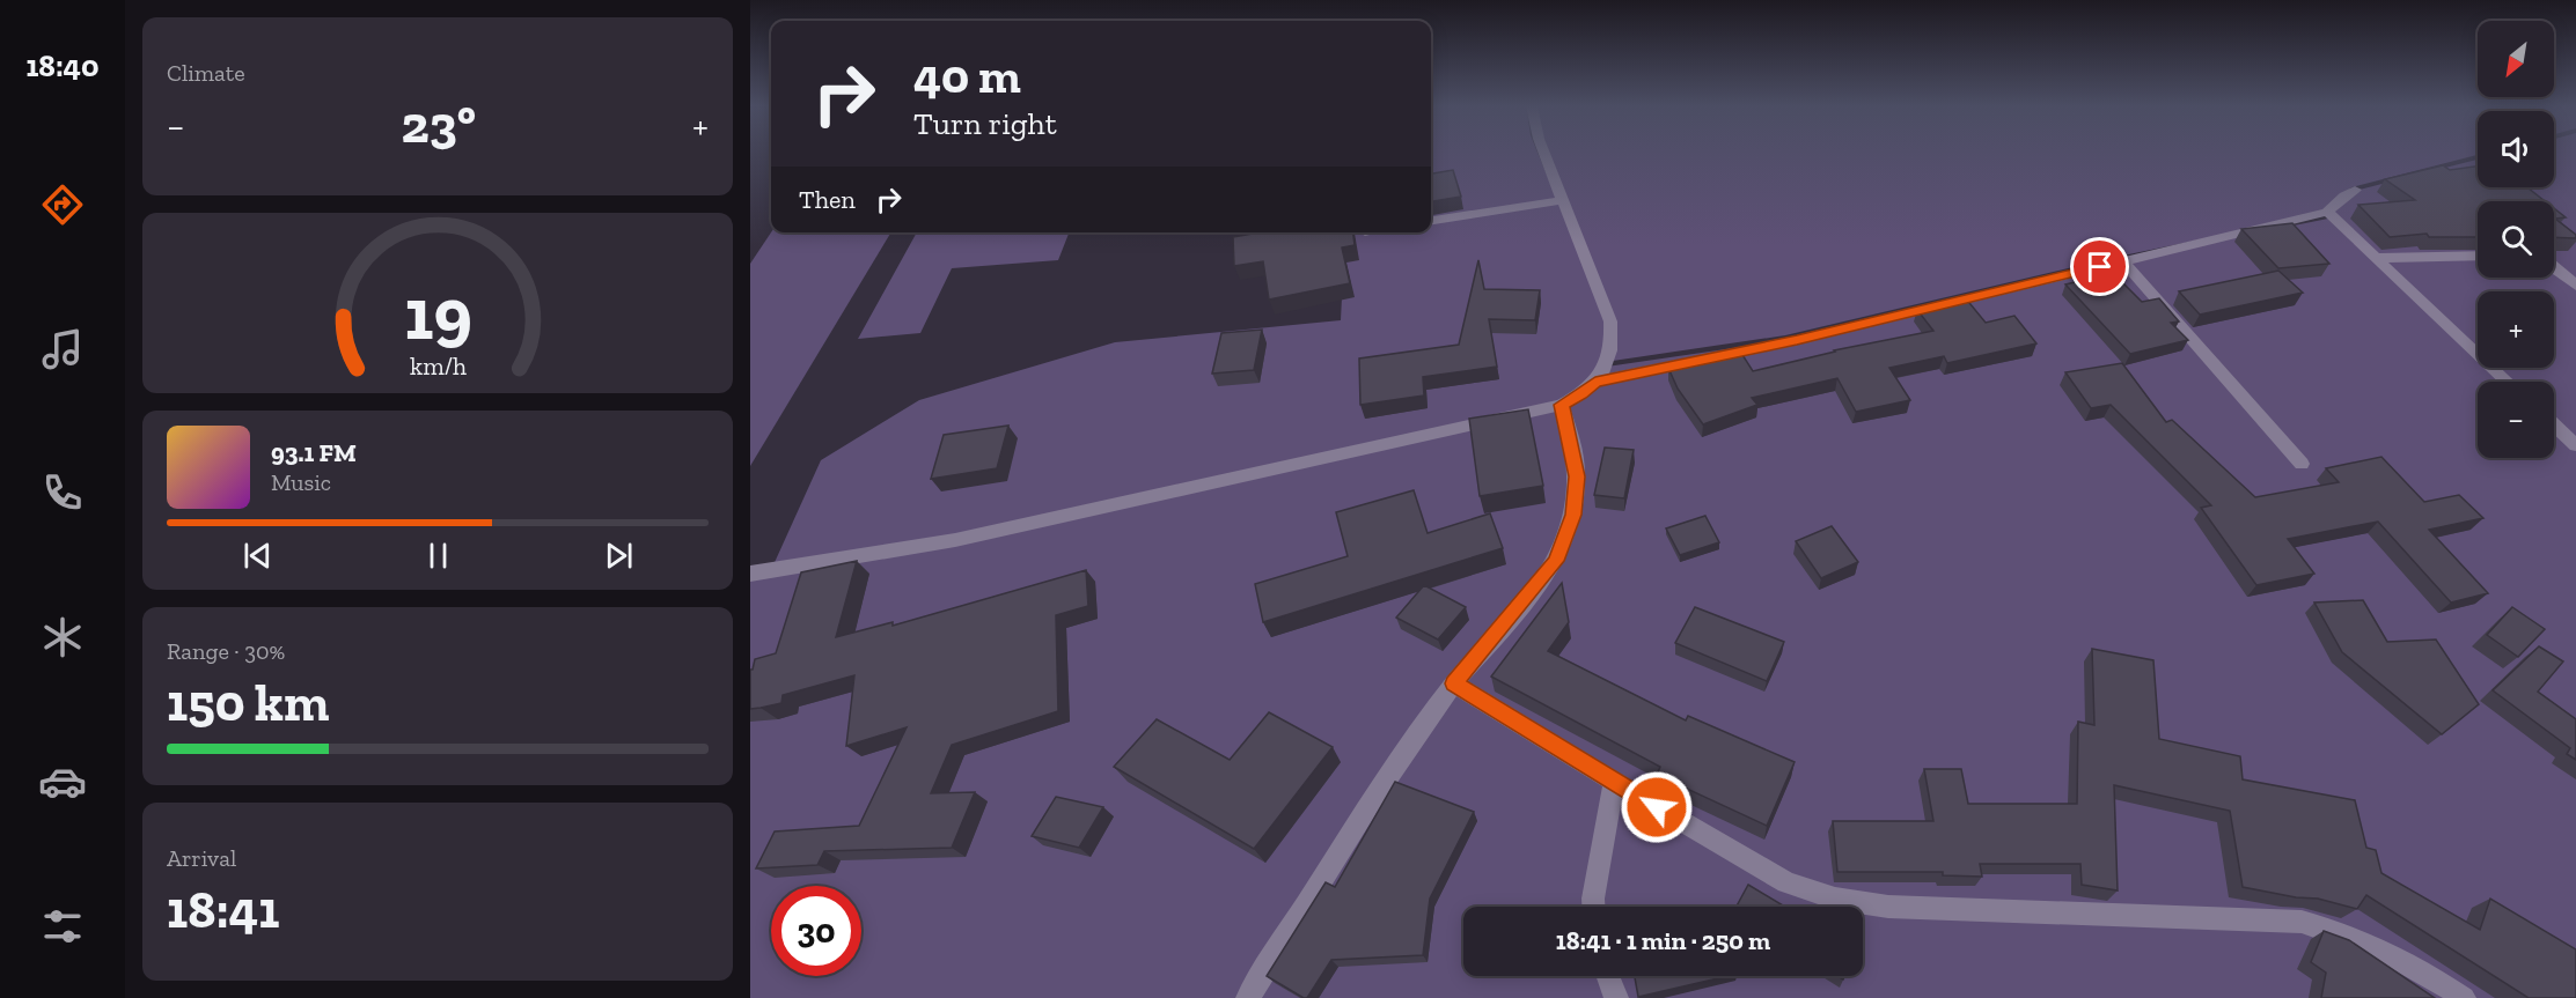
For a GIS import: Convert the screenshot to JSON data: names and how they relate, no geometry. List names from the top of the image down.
{
  "north": "bottom left",
  "page": {
    "tabs": "18:40",
    "tile": [
      "Climate",
      ["Range · 30%", "150 km"],
      ["Arrival", "18:41"]
    ],
    "map_buttons": ["+", "−"],
    "turn": ["40 m", "Turn right"],
    "heat": ["−", "23°", "+"],
    "then": "Then",
    "song": ["93.1 FM", "Music"],
    "limit": "30",
    "trip": "18:41 · 1 min · 250 m",
    "gauge": ["19", "km/h"]
  }
}
